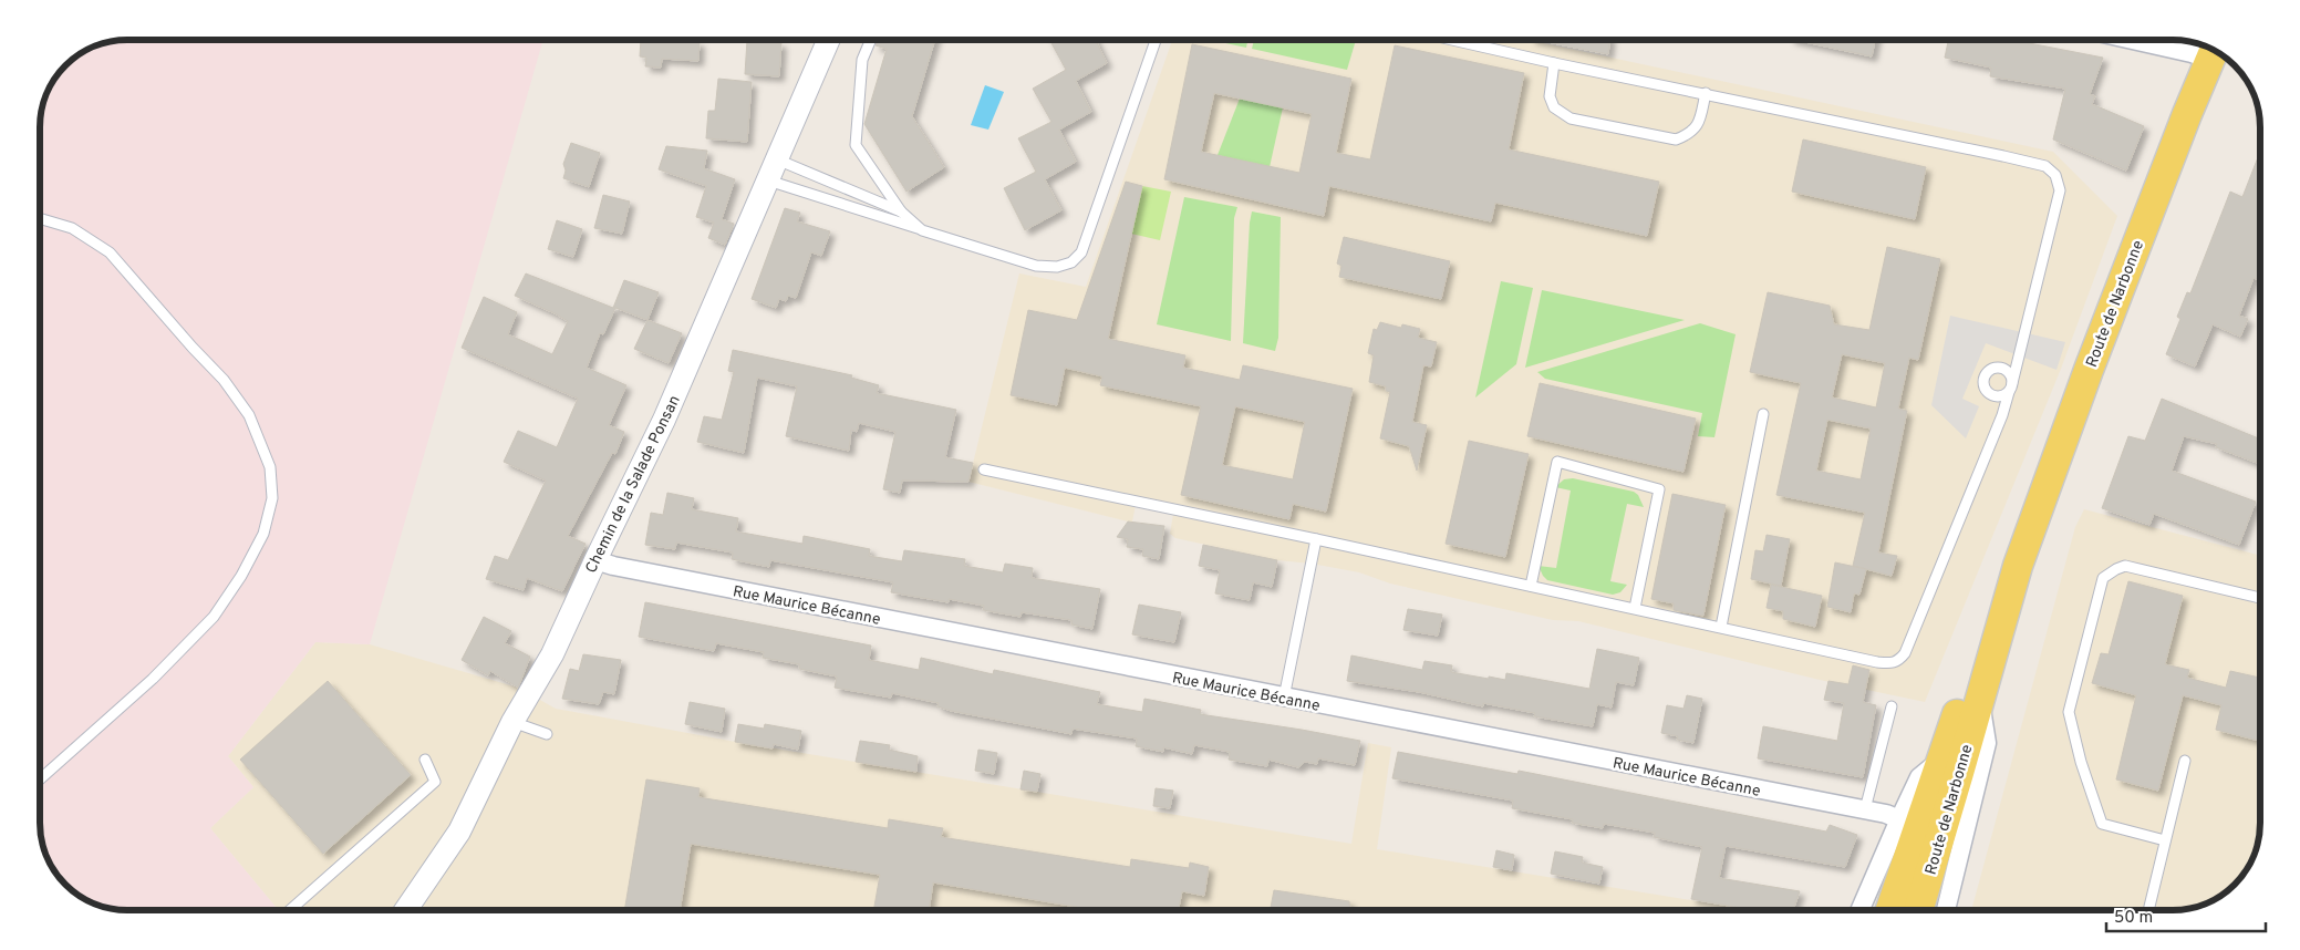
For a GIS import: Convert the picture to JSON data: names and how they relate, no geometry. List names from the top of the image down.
{
  "streets": {
    "main road": ["Route de Narbonne"],
    "street": ["Chemin de la Salade Ponsan", "Rue Maurice Bécanne"]
  },
  "crossings": [
    ["Route de Narbonne", "Rue Maurice Bécanne"],
    ["Chemin de la Salade Ponsan", "Rue Maurice Bécanne"]
  ],
  "scale_bar": "50 m"
}
